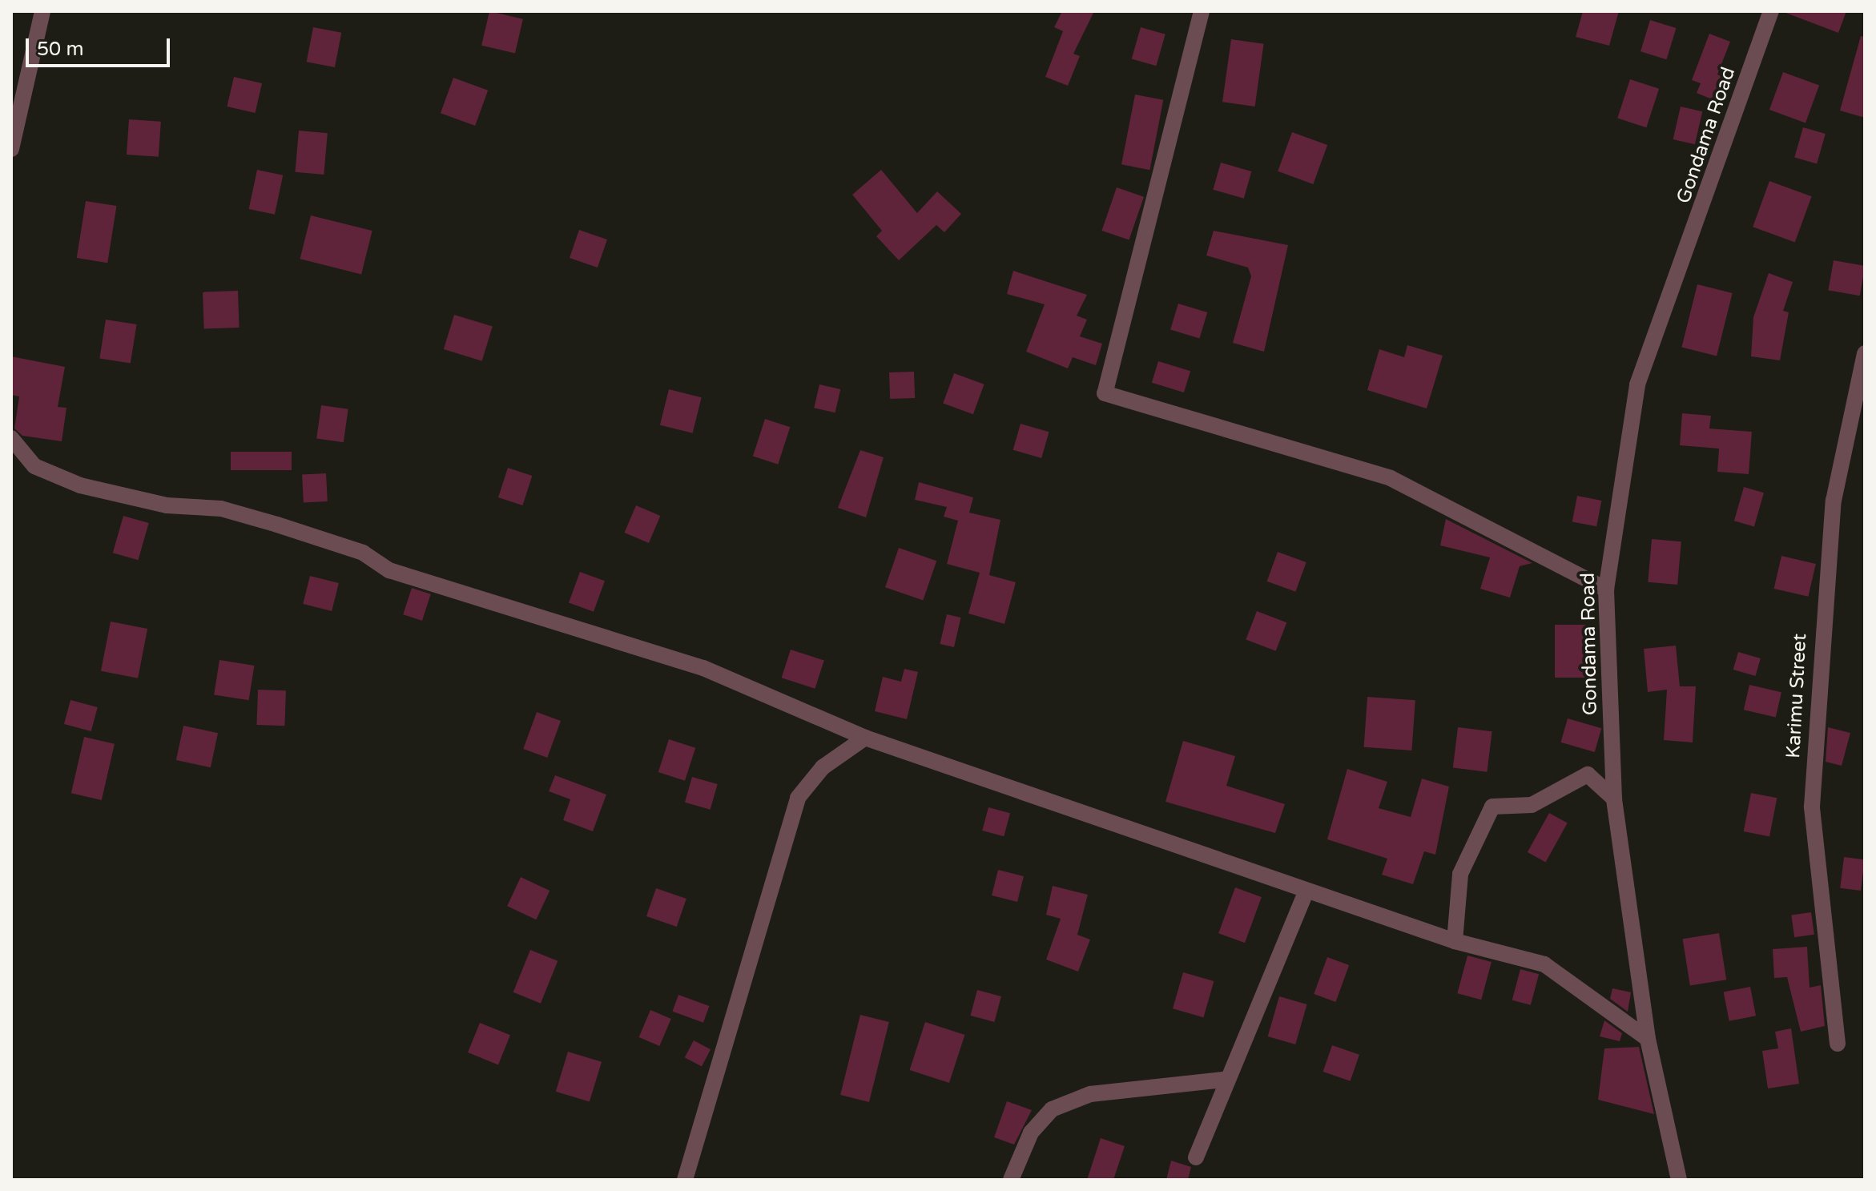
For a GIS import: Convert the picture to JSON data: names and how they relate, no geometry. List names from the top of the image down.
{
  "streets": {
    "street": ["Gondama Road", "Karimu Street"]
  },
  "scale_bar": "50 m"
}
